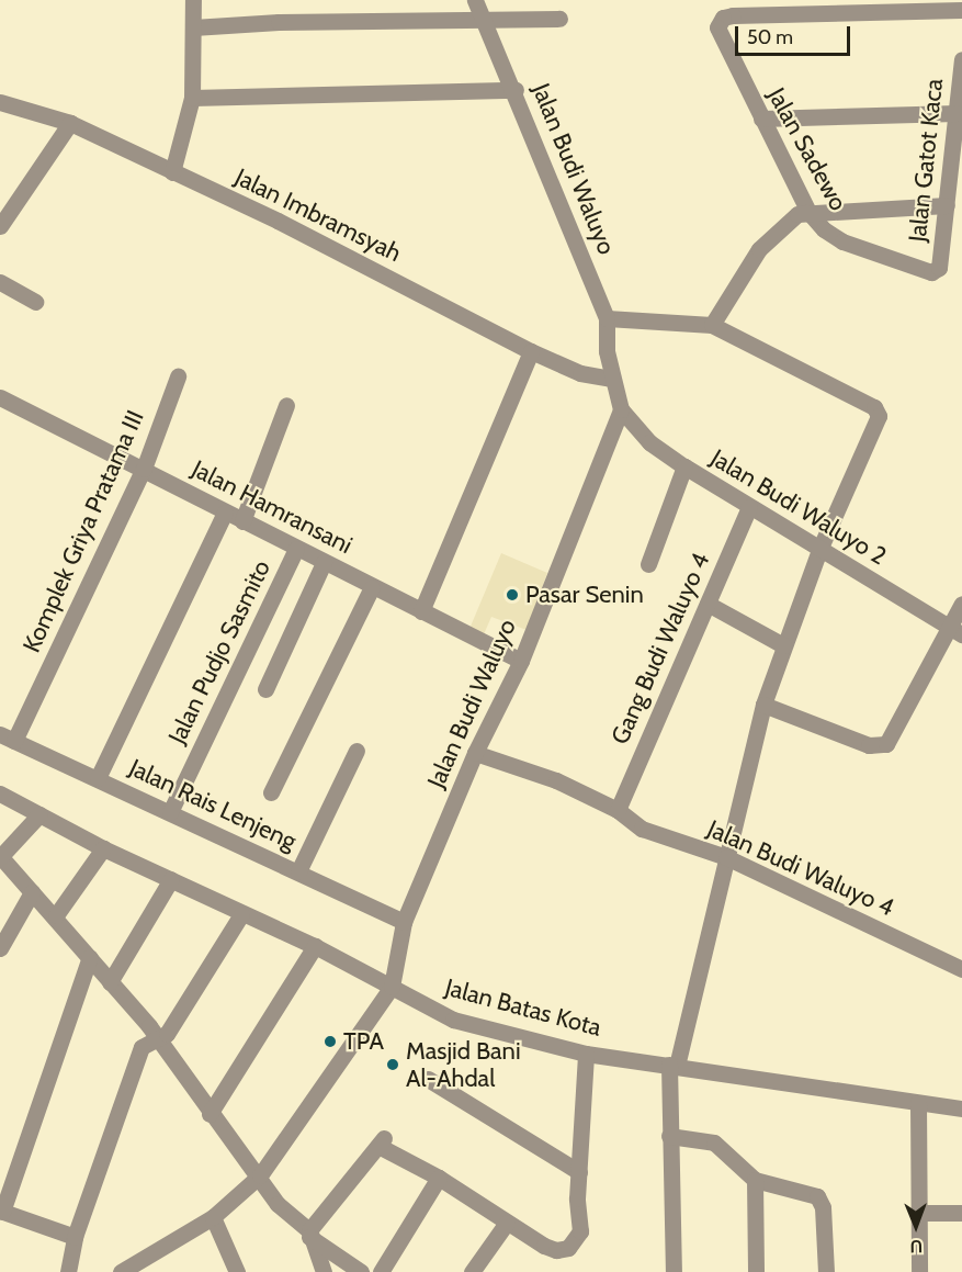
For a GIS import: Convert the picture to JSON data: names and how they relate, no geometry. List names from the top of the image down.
{
  "streets": {
    "street": [
      "Jalan Sadewo",
      "Jalan Gatot Kaca",
      "Jalan Budi Waluyo",
      "Jalan Imbramsyah",
      "Jalan Hamransani",
      "Jalan Budi Waluyo 2",
      "Komplek Griya Pratama III",
      "Gang Budi Waluyo 4",
      "Jalan Pudjo Sasmito",
      "Jalan Rais Lenjeng",
      "Jalan Budi Waluyo 4",
      "Jalan Batas Kota"
    ]
  },
  "crossings": [
    ["Jalan Sadewo", "Jalan Gatot Kaca"],
    ["Jalan Budi Waluyo", "Jalan Imbramsyah"],
    ["Jalan Budi Waluyo", "Jalan Hamransani"],
    ["Jalan Budi Waluyo", "Jalan Budi Waluyo 2"],
    ["Jalan Budi Waluyo", "Jalan Rais Lenjeng"],
    ["Jalan Budi Waluyo", "Jalan Budi Waluyo 4"],
    ["Jalan Budi Waluyo", "Jalan Batas Kota"],
    ["Jalan Hamransani", "Komplek Griya Pratama III"],
    ["Jalan Hamransani", "Jalan Pudjo Sasmito"],
    ["Jalan Budi Waluyo 2", "Gang Budi Waluyo 4"],
    ["Komplek Griya Pratama III", "Jalan Rais Lenjeng"],
    ["Gang Budi Waluyo 4", "Jalan Budi Waluyo 4"],
    ["Jalan Pudjo Sasmito", "Jalan Rais Lenjeng"]
  ],
  "places": ["Pasar Senin", "TPA", "Masjid Bani Al-Ahdal"],
  "scale_bar": "50 m",
  "north": "bottom"
}
